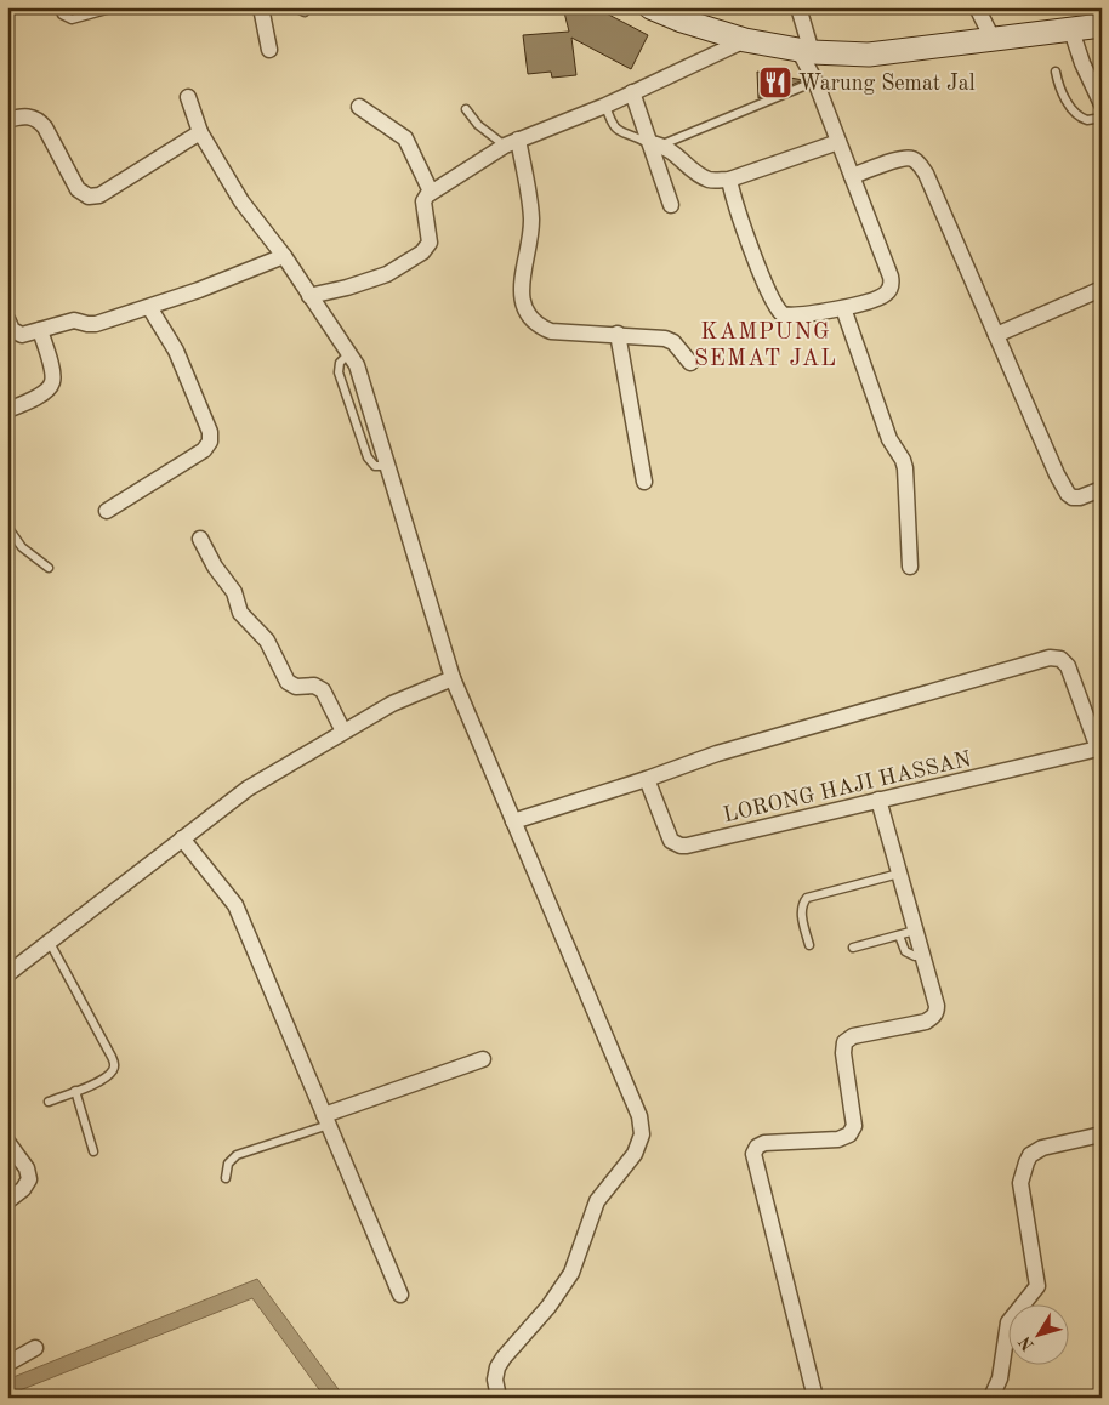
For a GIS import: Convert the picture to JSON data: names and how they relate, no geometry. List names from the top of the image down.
{
  "streets": {
    "street": ["LORONG HAJI HASSAN"]
  },
  "districts": ["KAMPUNG SEMAT JAL"],
  "places": {
    "restaurant": ["Warung Semat Jal"]
  },
  "north": "bottom left"
}
